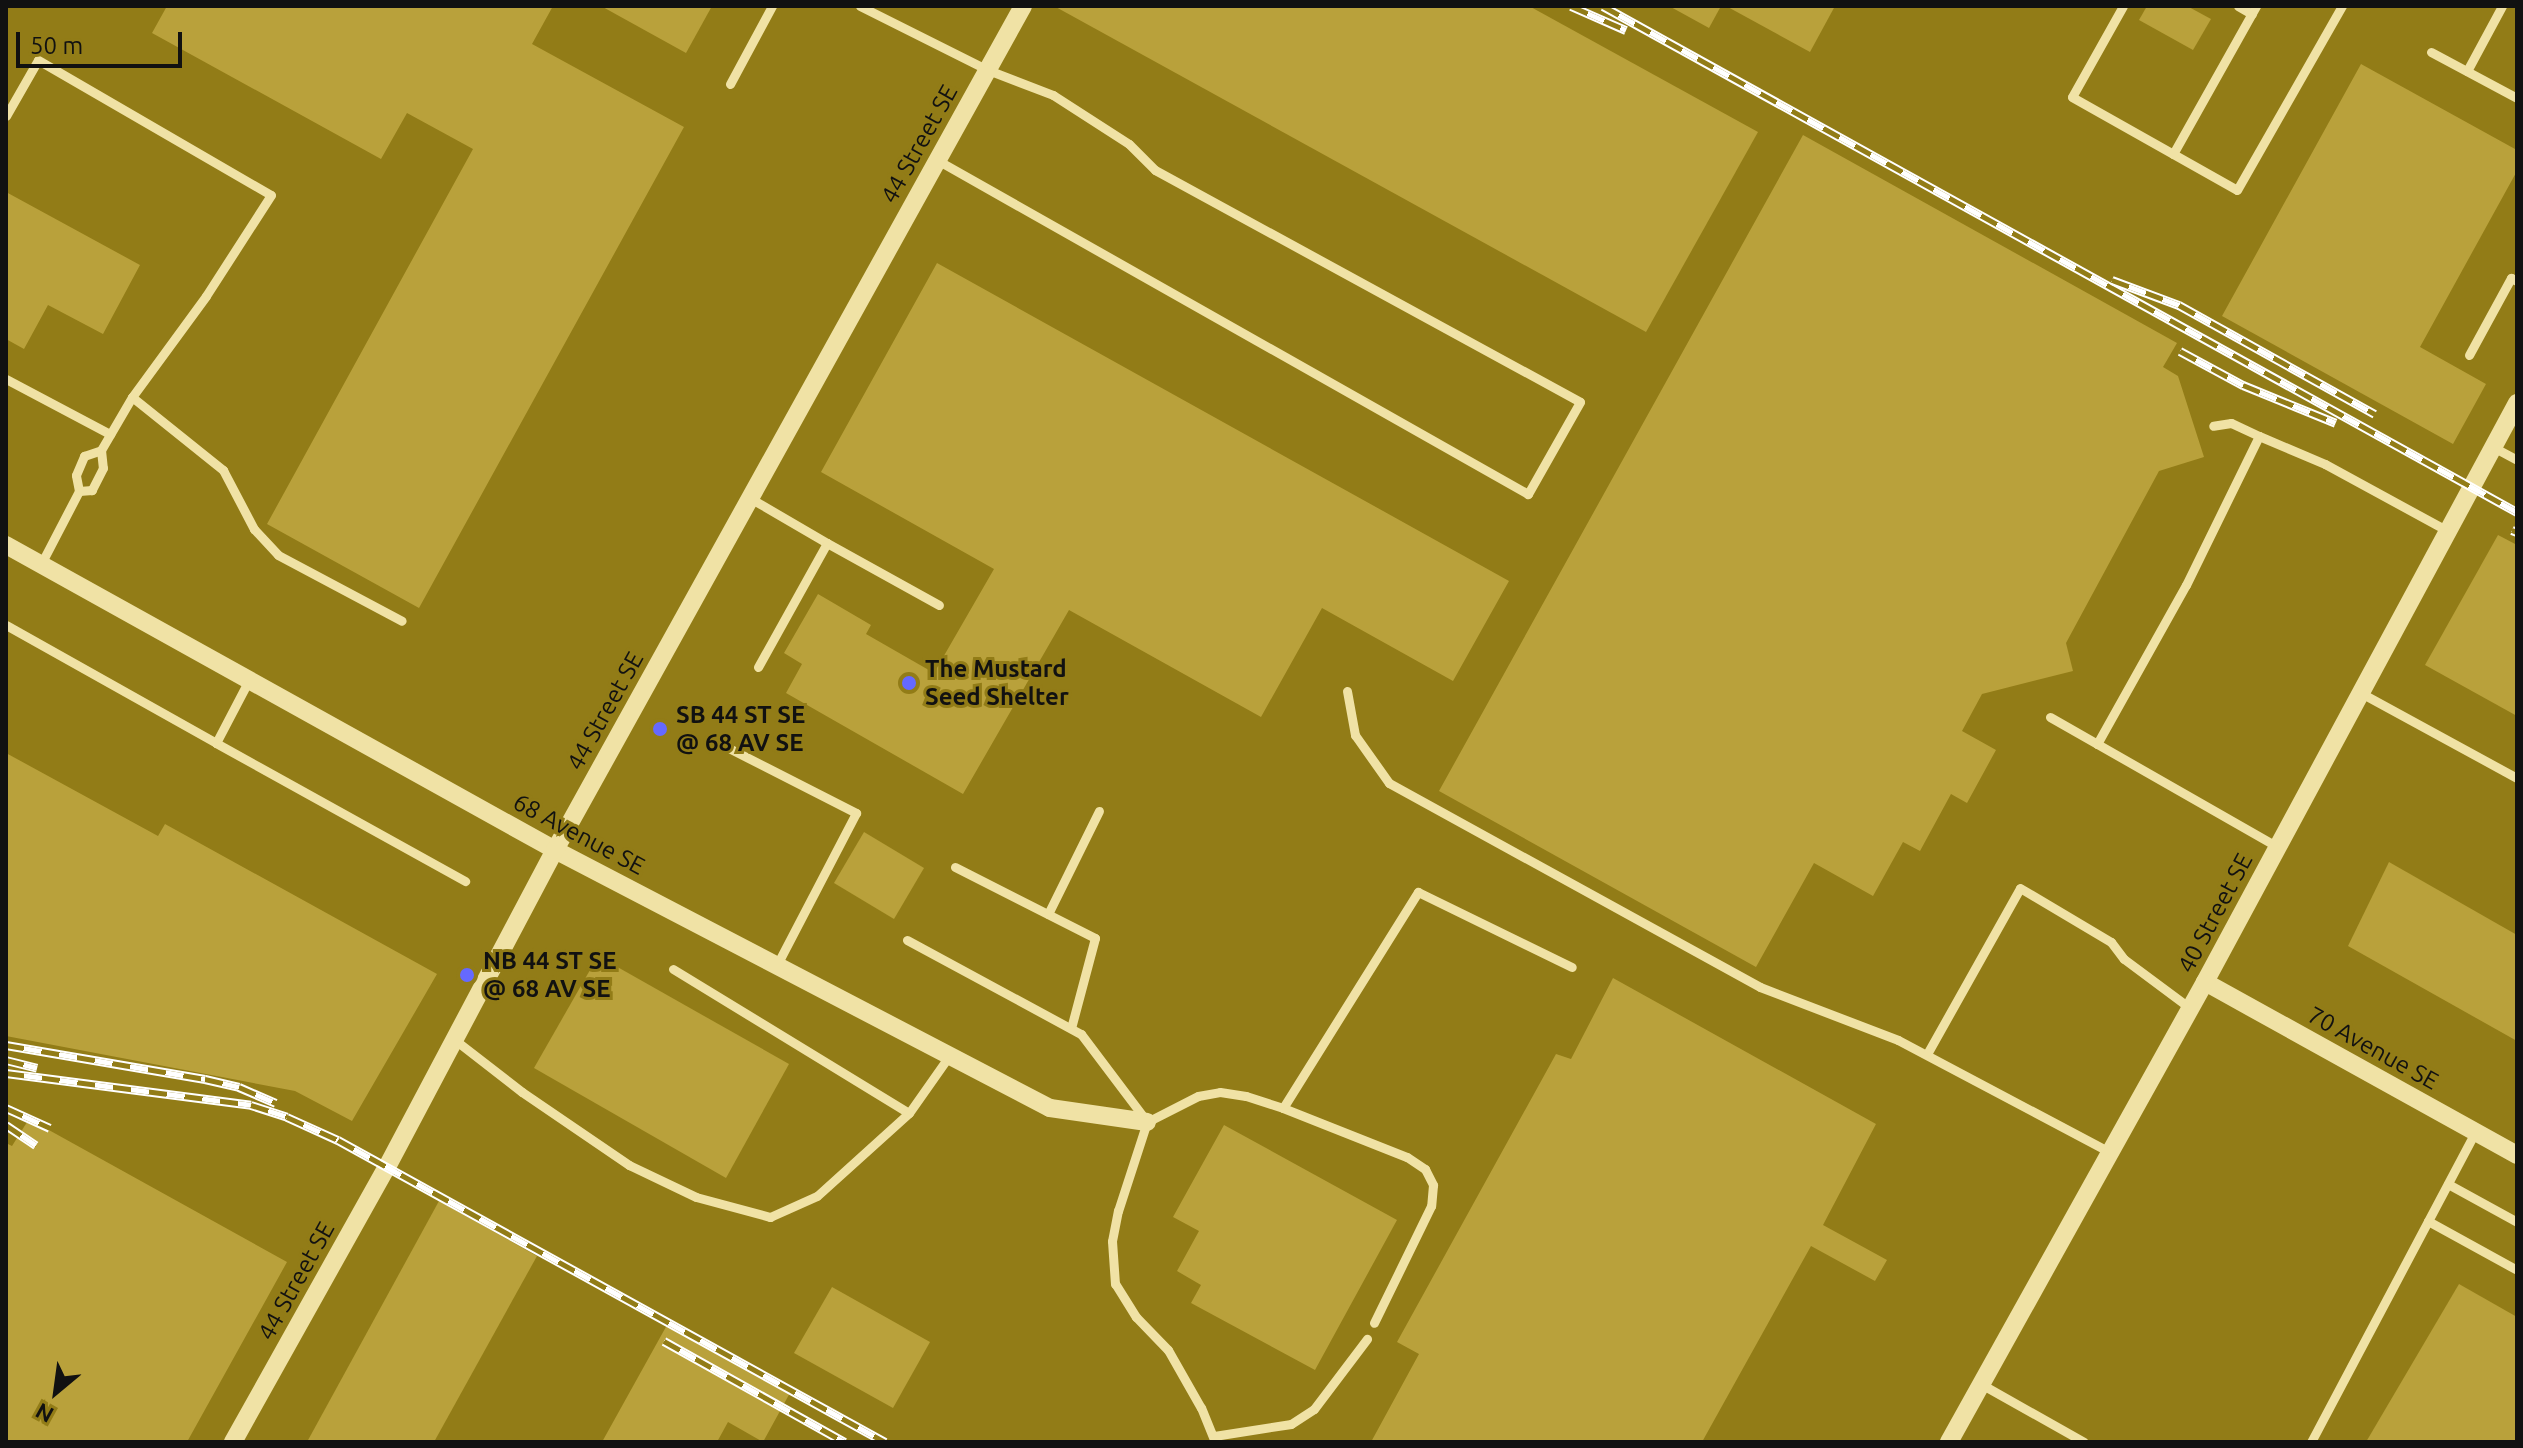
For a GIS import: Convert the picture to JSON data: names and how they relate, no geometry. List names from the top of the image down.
{
  "streets": {
    "street": [
      "44 Street SE",
      "68 Avenue SE",
      "40 Street SE",
      "70 Avenue SE"
    ]
  },
  "crossings": [
    ["44 Street SE", "68 Avenue SE"],
    ["40 Street SE", "70 Avenue SE"]
  ],
  "places": ["The Mustard Seed Shelter", "SB 44 ST SE @ 68 AV SE", "NB 44 ST SE @ 68 AV SE"],
  "scale_bar": "50 m",
  "north": "bottom left"
}
